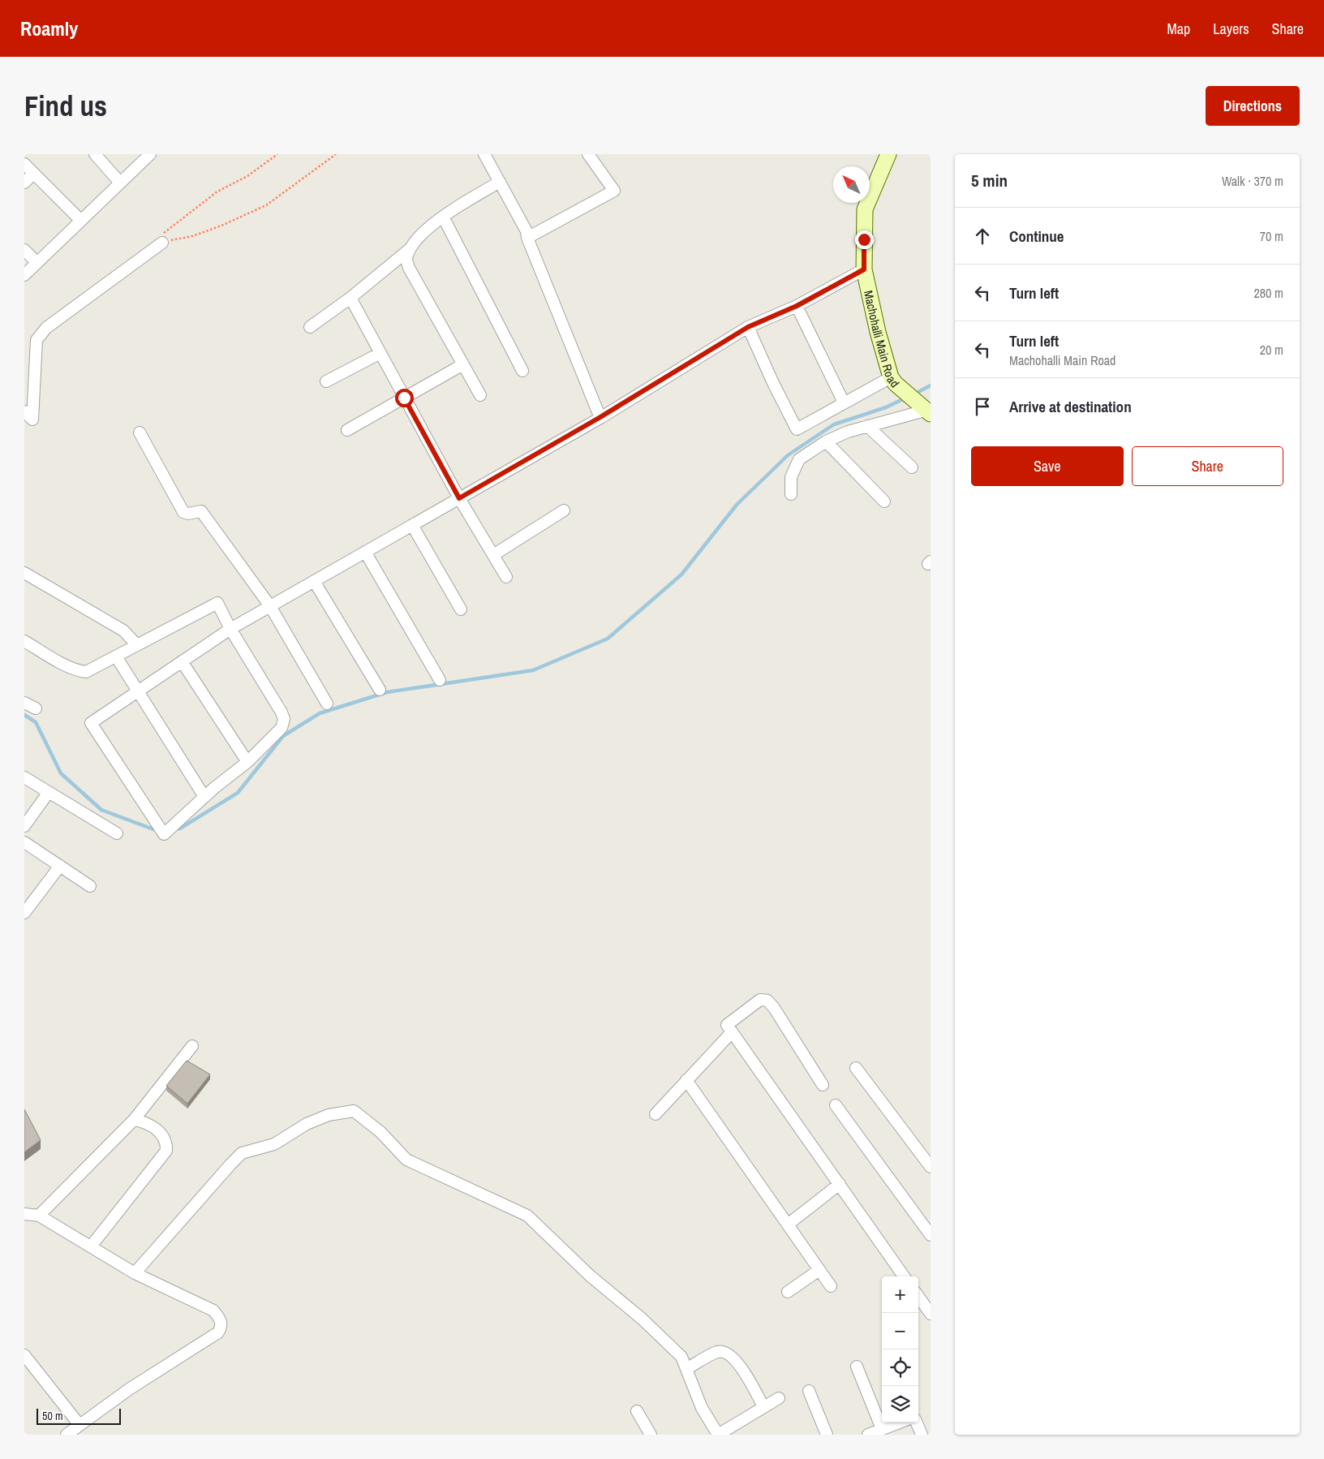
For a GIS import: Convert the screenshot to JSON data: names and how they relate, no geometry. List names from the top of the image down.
{
  "streets": {
    "street": ["Machohalli Main Road"]
  },
  "scale_bar": "50 m",
  "north": "top left",
  "page": {
    "header": "Roamly",
    "nav": ["Map", "Layers", "Share"],
    "buttons": [
      "Directions",
      ["Save", "Share"]
    ],
    "title": "Find us",
    "heading": ["5 min", "Walk · 370 m"],
    "list": [
      ["Continue", "70 m"],
      ["Turn left", "280 m"],
      ["Turn left", "Machohalli Main Road", "20 m"],
      "Arrive at destination"
    ],
    "map_buttons": ["+", "−"],
    "scale": "50 m"
  }
}
